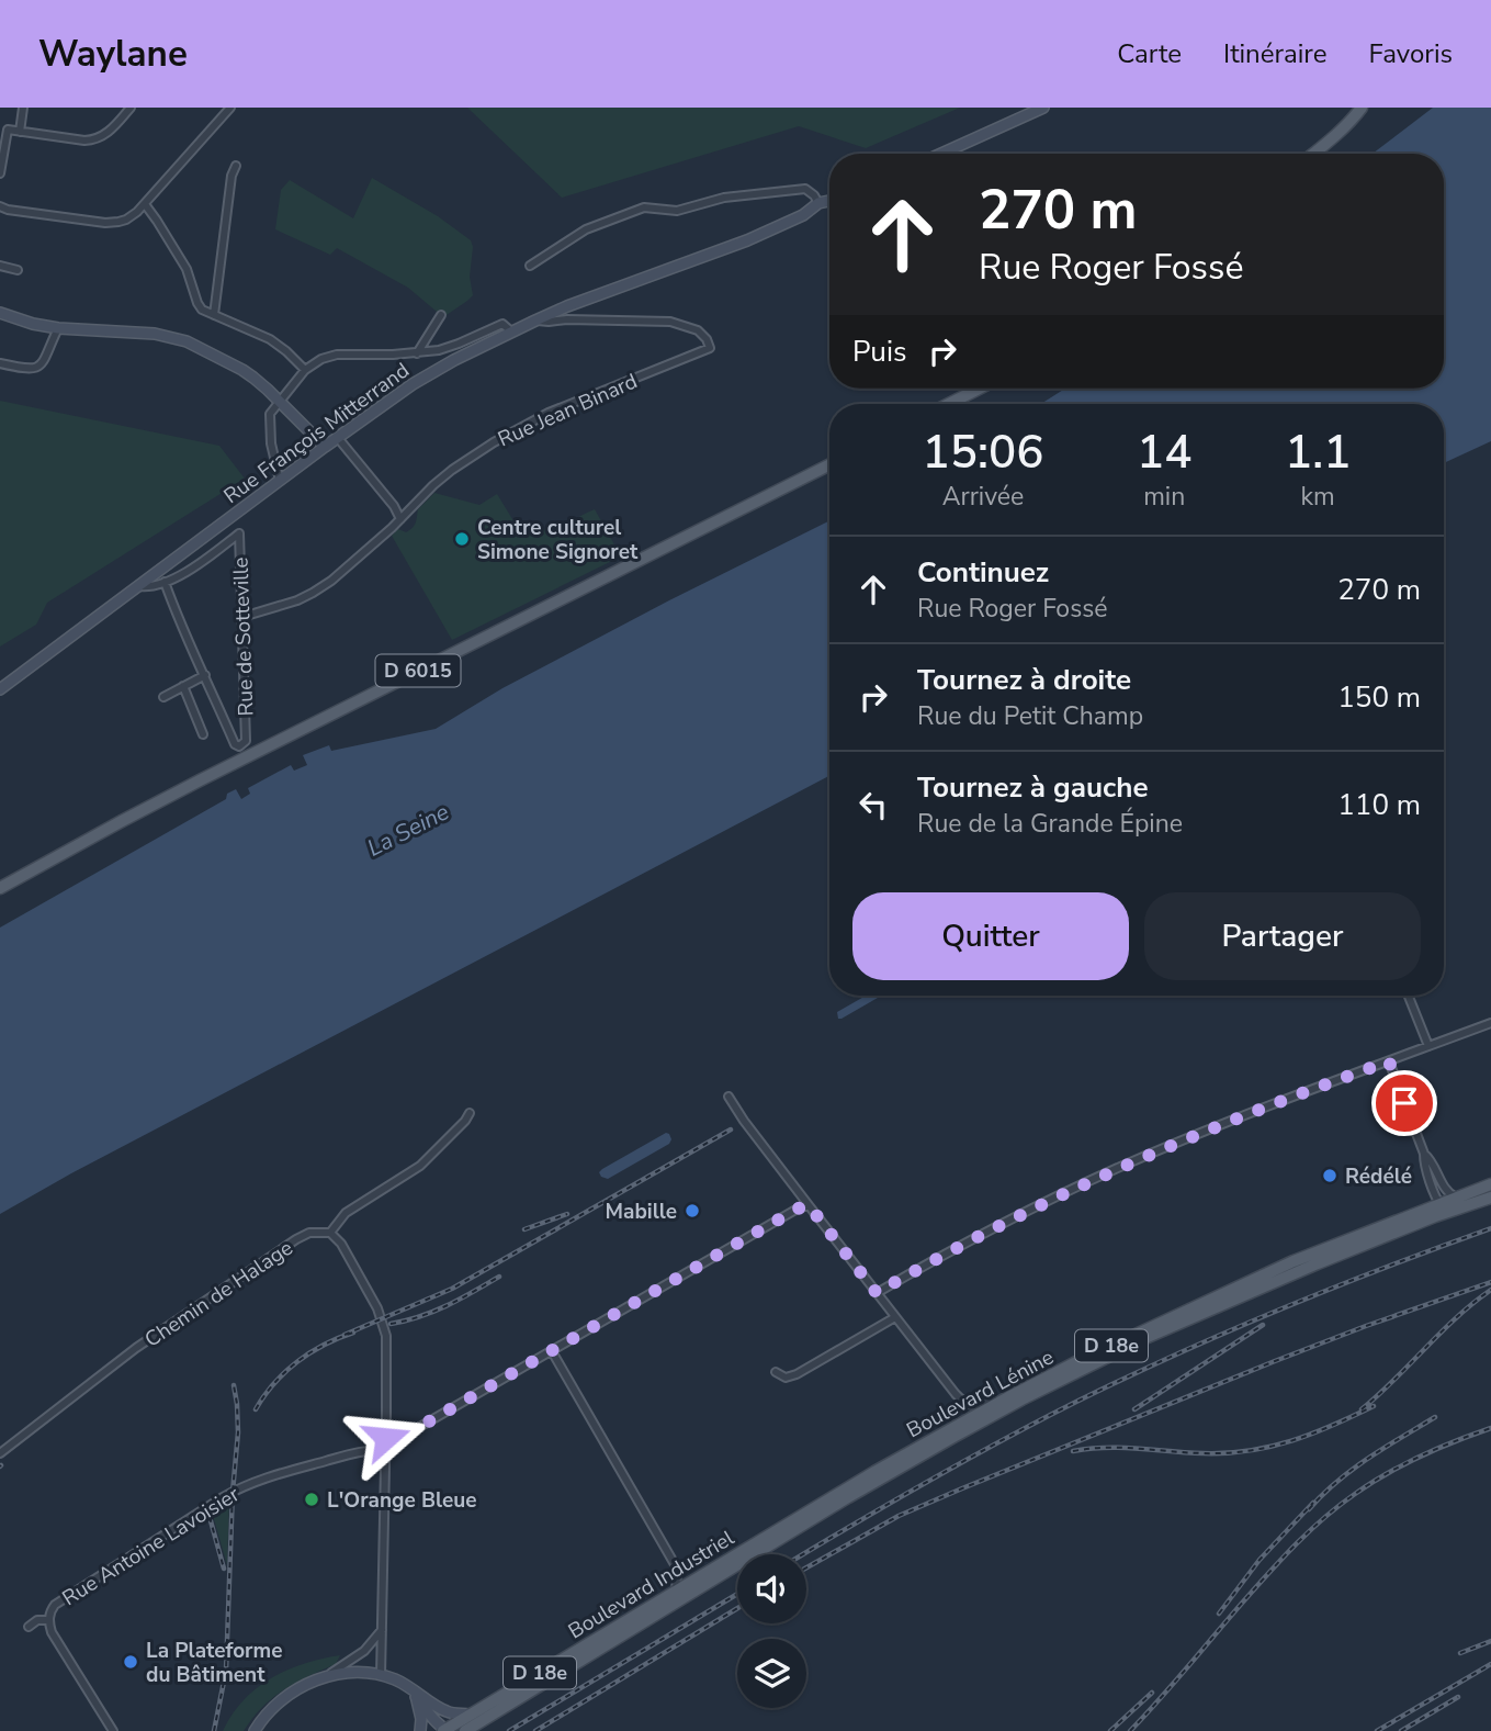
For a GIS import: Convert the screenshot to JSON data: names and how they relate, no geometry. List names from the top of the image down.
{
  "streets": {
    "main road": [
      "D 6015",
      "D 18e",
      "Boulevard Lénine",
      "Boulevard Industriel"
    ],
    "street": [
      "Rue Jean Binard",
      "Rue François Mitterrand",
      "Rue de Sotteville",
      "Chemin de Halage",
      "Rue Antoine Lavoisier"
    ]
  },
  "crossings": [
    ["Rue Jean Binard", "Rue François Mitterrand"],
    ["Rue Jean Binard", "Rue de Sotteville"],
    ["Boulevard Lénine", "Boulevard Industriel"]
  ],
  "water": ["La Seine"],
  "places": [
    "Centre culturel Simone Signoret",
    "Rédélé",
    "Mabille",
    "L'Orange Bleue",
    "La Plateforme du Bâtiment"
  ],
  "page": {
    "header": "Waylane",
    "nav": ["Carte", "Itinéraire", "Favoris"],
    "turn": ["270 m", "Rue Roger Fossé"],
    "then": "Puis",
    "eta": [
      "15:06",
      "Arrivée",
      "14",
      "min",
      "1.1",
      "km"
    ],
    "list": [
      {
        "name": "Continuez",
        "note": "Rue Roger Fossé",
        "value": "270 m"
      },
      {
        "name": "Tournez à droite",
        "note": "Rue du Petit Champ",
        "value": "150 m"
      },
      {
        "name": "Tournez à gauche",
        "note": "Rue de la Grande Épine",
        "value": "110 m"
      }
    ],
    "buttons": ["Quitter", "Partager"]
  }
}
